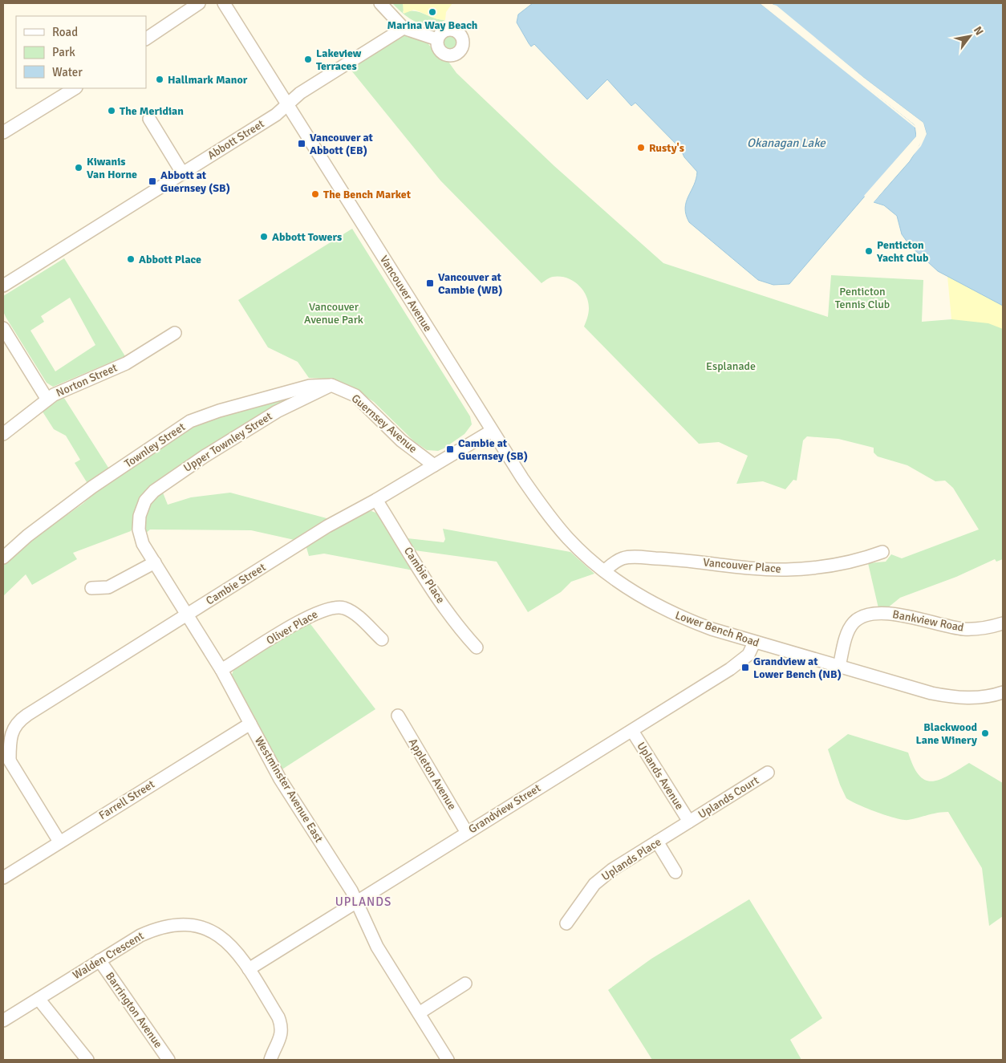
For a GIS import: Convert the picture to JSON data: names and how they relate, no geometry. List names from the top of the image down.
{
  "streets": {
    "street": [
      "Abbott Street",
      "Vancouver Avenue",
      "Norton Street",
      "Guernsey Avenue",
      "Upper Townley Street",
      "Townley Street",
      "Vancouver Place",
      "Cambie Place",
      "Cambie Street",
      "Bankview Road",
      "Oliver Place",
      "Lower Bench Road",
      "Appleton Avenue",
      "Uplands Avenue",
      "Westminster Avenue East",
      "Uplands Court",
      "Farrell Street",
      "Grandview Street",
      "Uplands Place",
      "Walden Crescent",
      "Barrington Avenue"
    ]
  },
  "crossings": [
    ["Abbott Street", "Vancouver Avenue"],
    ["Vancouver Avenue", "Vancouver Place"],
    ["Vancouver Avenue", "Cambie Street"],
    ["Vancouver Avenue", "Lower Bench Road"],
    ["Guernsey Avenue", "Upper Townley Street"],
    ["Guernsey Avenue", "Townley Street"],
    ["Guernsey Avenue", "Cambie Street"],
    ["Upper Townley Street", "Townley Street"],
    ["Upper Townley Street", "Westminster Avenue East"],
    ["Vancouver Place", "Lower Bench Road"],
    ["Cambie Place", "Cambie Street"],
    ["Cambie Street", "Westminster Avenue East"],
    ["Bankview Road", "Lower Bench Road"],
    ["Oliver Place", "Westminster Avenue East"],
    ["Lower Bench Road", "Grandview Street"],
    ["Appleton Avenue", "Grandview Street"],
    ["Uplands Avenue", "Uplands Court"],
    ["Uplands Avenue", "Grandview Street"],
    ["Uplands Avenue", "Uplands Place"],
    ["Westminster Avenue East", "Farrell Street"],
    ["Westminster Avenue East", "Grandview Street"],
    ["Uplands Court", "Uplands Place"],
    ["Grandview Street", "Walden Crescent"],
    ["Walden Crescent", "Barrington Avenue"]
  ],
  "districts": ["UPLANDS"],
  "water": ["Okanagan Lake"],
  "parks": ["Penticton Tennis Club", "Vancouver Avenue Park", "Esplanade"],
  "places": {
    "other": [
      "Marina Way Beach",
      "Lakeview Terraces",
      "Hallmark Manor",
      "The Meridian",
      "Rusty's",
      "Kiwanis Van Horne",
      "The Bench Market",
      "Abbott Towers",
      "Penticton Yacht Club",
      "Abbott Place",
      "Blackwood Lane Winery"
    ],
    "transit": [
      "Vancouver at Abbott (EB)",
      "Abbott at Guernsey (SB)",
      "Vancouver at Cambie (WB)",
      "Cambie at Guernsey (SB)",
      "Grandview at Lower Bench (NB)"
    ]
  },
  "legend": ["Road", "Park", "Water"],
  "north": "top right"
}
